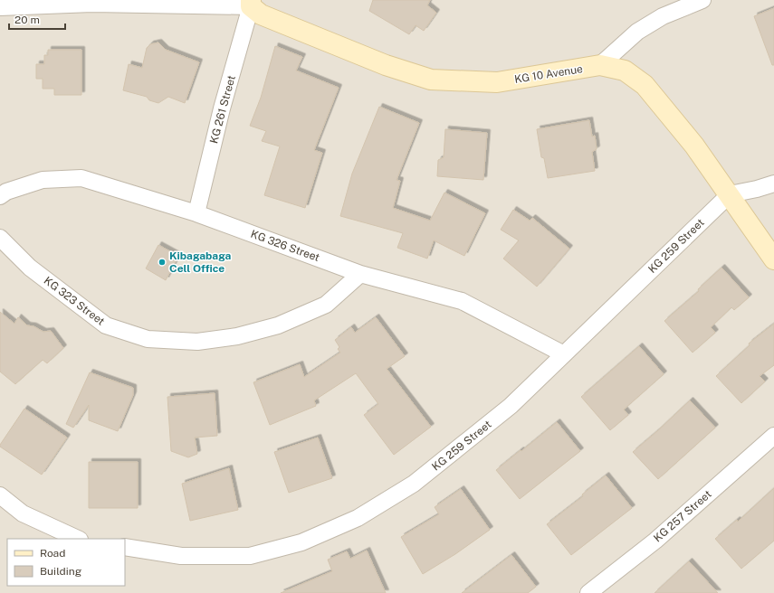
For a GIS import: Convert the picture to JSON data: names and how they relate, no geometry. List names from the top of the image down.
{
  "streets": {
    "street": [
      "KG 10 Avenue",
      "KG 261 Street",
      "KG 326 Street",
      "KG 259 Street",
      "KG 323 Street",
      "KG 257 Street"
    ]
  },
  "crossings": [
    ["KG 10 Avenue", "KG 261 Street"],
    ["KG 10 Avenue", "KG 259 Street"],
    ["KG 261 Street", "KG 326 Street"],
    ["KG 326 Street", "KG 259 Street"],
    ["KG 326 Street", "KG 323 Street"]
  ],
  "places": ["Kibagabaga Cell Office"],
  "legend": ["Road", "Building"],
  "scale_bar": "20 m"
}
